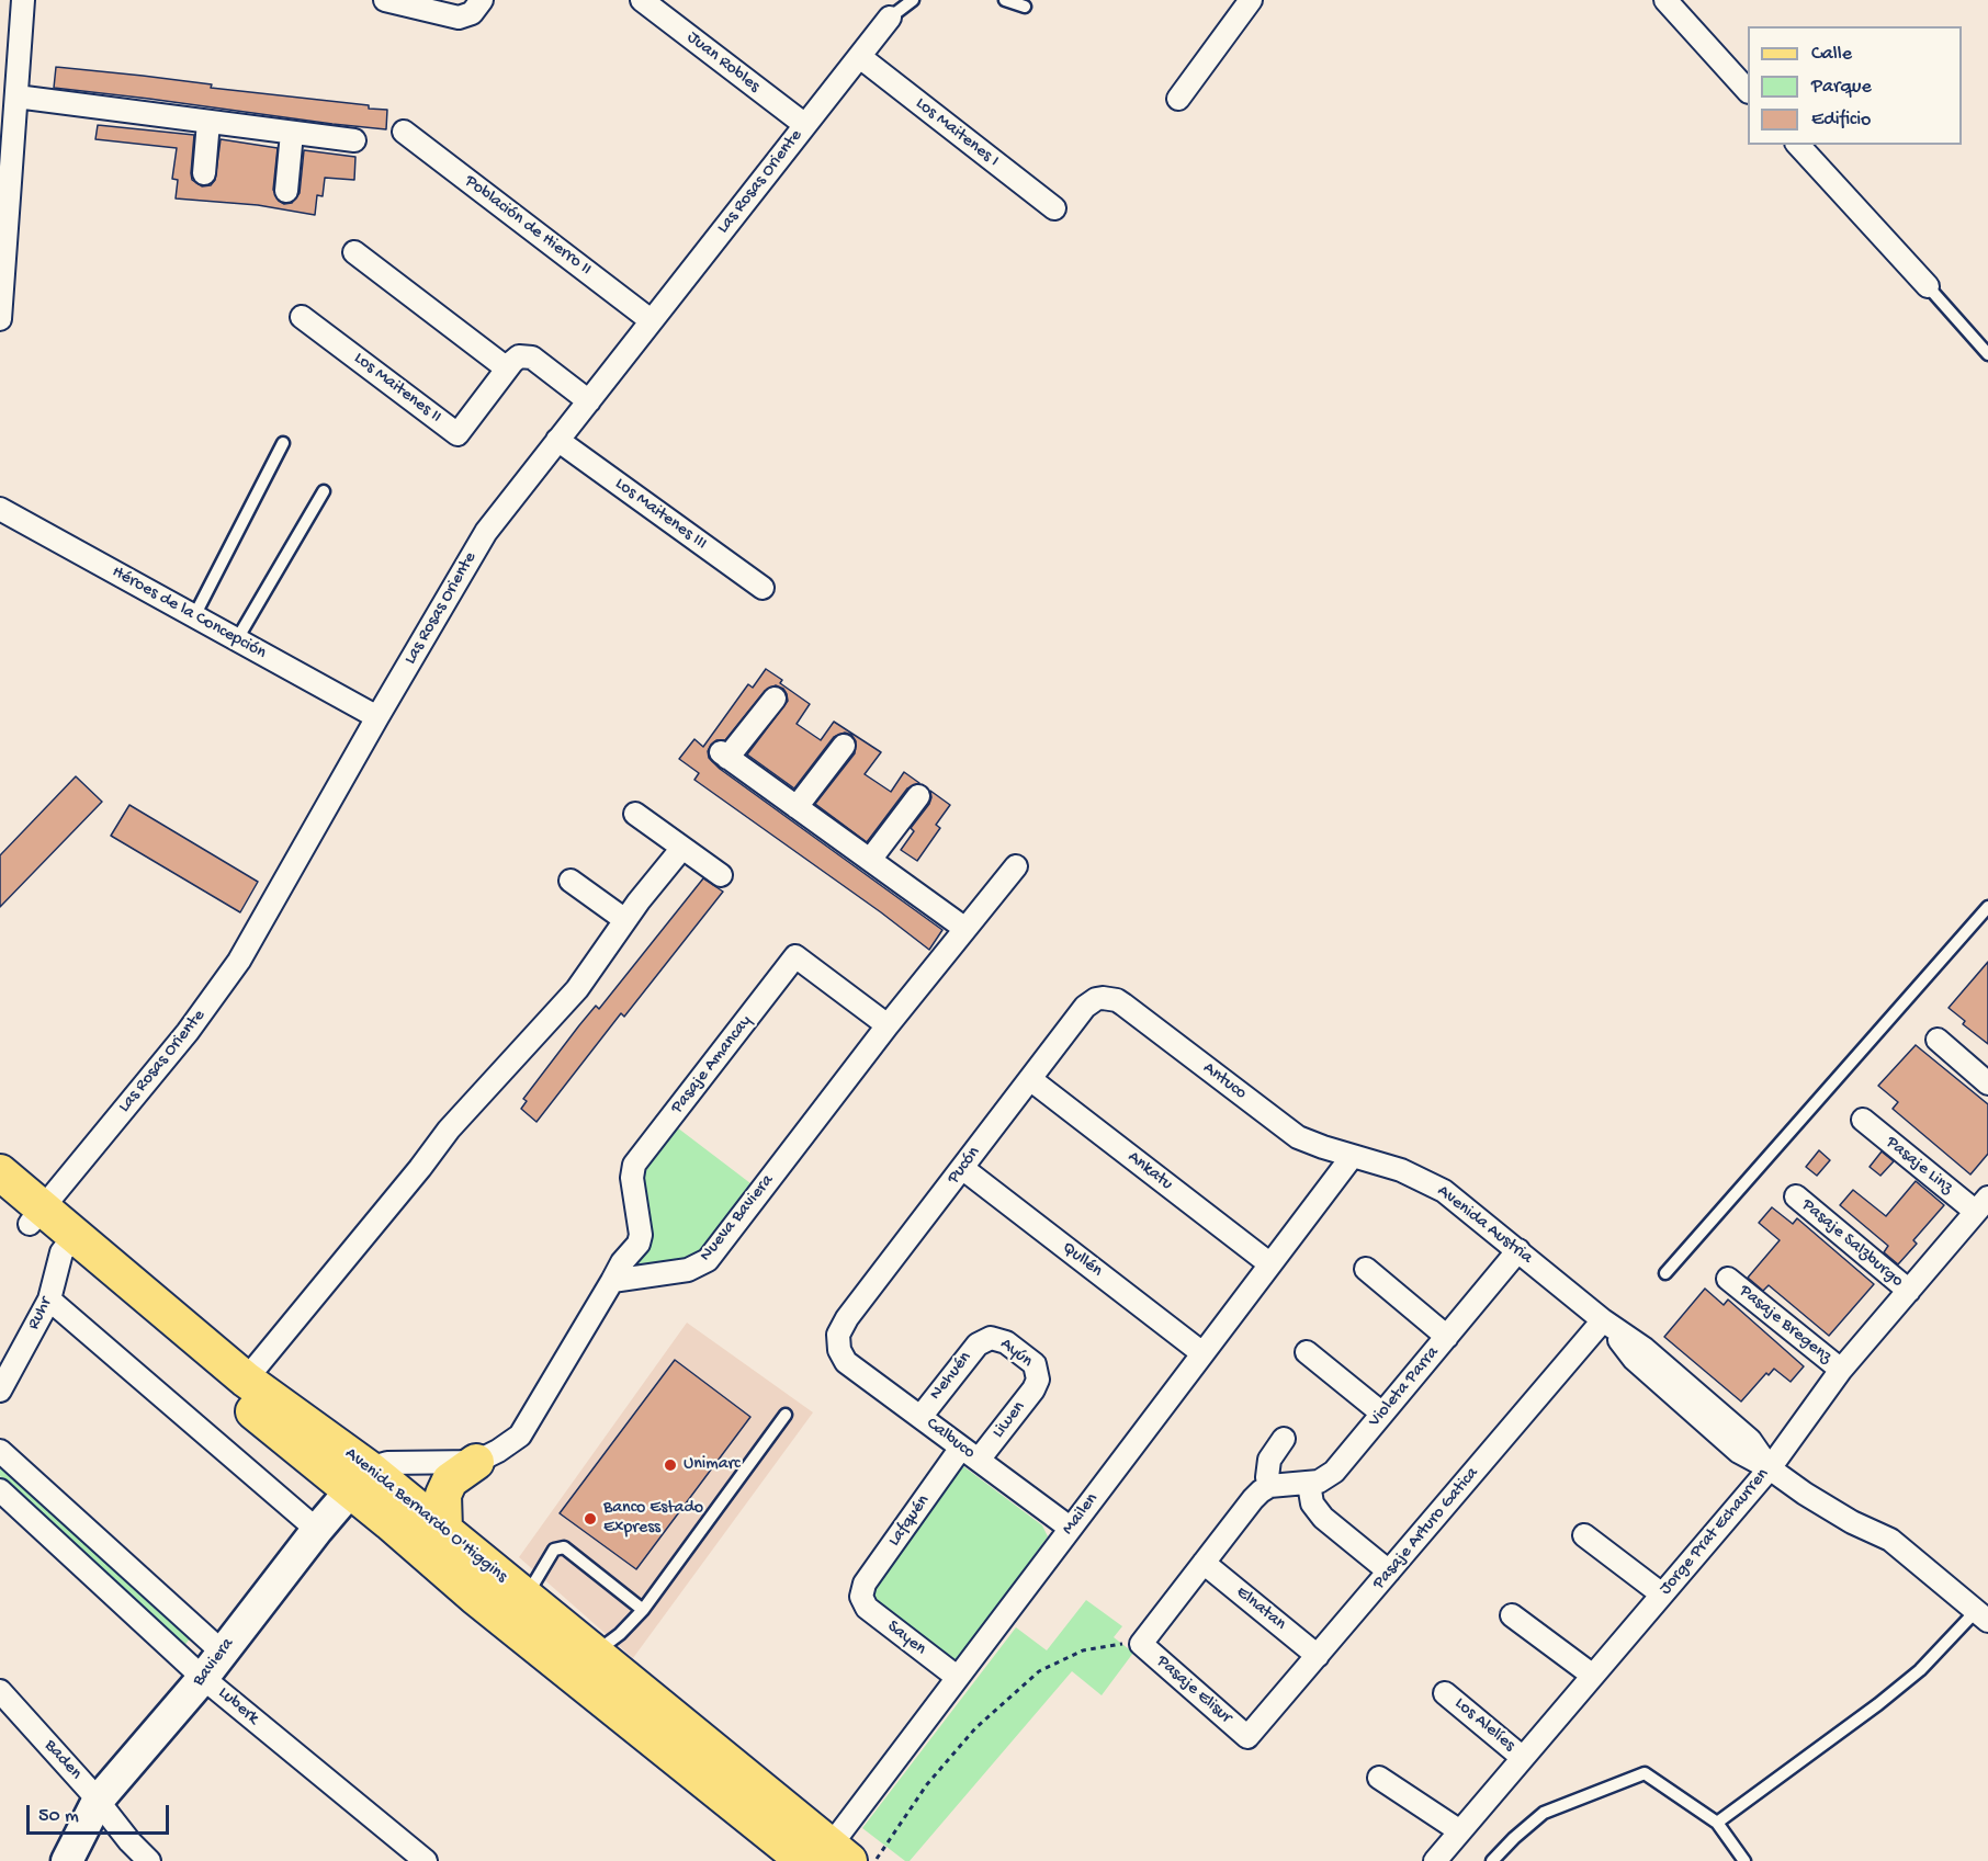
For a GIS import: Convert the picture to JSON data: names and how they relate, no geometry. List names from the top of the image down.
{
  "streets": {
    "main road": ["Avenida Bernardo O'Higgins"],
    "street": [
      "Juan Robles",
      "Los Maitenes I",
      "Las Rosas Oriente",
      "Población de Hierro II",
      "Los Maitenes II",
      "Los Maitenes III",
      "Héroes de la Concepción",
      "Pasaje Amancay",
      "Antuco",
      "Pucón",
      "Pasaje Linz",
      "Ankatu",
      "Nueva Baviera",
      "Avenida Austria",
      "Pasaje Salzburgo",
      "Qullén",
      "Ruhr",
      "Pasaje Bregenz",
      "Ayún",
      "Nehuén",
      "Violeta Parra",
      "Liwen",
      "Calbuco",
      "Mailen",
      "Lafquén",
      "Pasaje Arturo Gatica",
      "Jorge Prat Echaurren",
      "Elnatan",
      "Sayen",
      "Baviera",
      "Pasaje Elisur",
      "Luberk",
      "Los Alelíes",
      "Baden"
    ]
  },
  "crossings": [
    ["Juan Robles", "Las Rosas Oriente"],
    ["Los Maitenes I", "Las Rosas Oriente"],
    ["Las Rosas Oriente", "Población de Hierro II"],
    ["Las Rosas Oriente", "Los Maitenes III"],
    ["Las Rosas Oriente", "Héroes de la Concepción"],
    ["Las Rosas Oriente", "Avenida Bernardo O'Higgins"],
    ["Pasaje Amancay", "Nueva Baviera"],
    ["Antuco", "Pucón"],
    ["Antuco", "Avenida Austria"],
    ["Antuco", "Mailen"],
    ["Pucón", "Ankatu"],
    ["Pucón", "Qullén"],
    ["Pucón", "Calbuco"],
    ["Pasaje Linz", "Jorge Prat Echaurren"],
    ["Ankatu", "Mailen"],
    ["Avenida Austria", "Violeta Parra"],
    ["Avenida Austria", "Mailen"],
    ["Avenida Austria", "Pasaje Arturo Gatica"],
    ["Avenida Austria", "Jorge Prat Echaurren"],
    ["Pasaje Salzburgo", "Jorge Prat Echaurren"],
    ["Qullén", "Mailen"],
    ["Ruhr", "Avenida Bernardo O'Higgins"],
    ["Pasaje Bregenz", "Jorge Prat Echaurren"],
    ["Ayún", "Nehuén"],
    ["Ayún", "Liwen"],
    ["Nehuén", "Calbuco"],
    ["Liwen", "Calbuco"],
    ["Liwen", "Lafquén"],
    ["Calbuco", "Mailen"],
    ["Calbuco", "Lafquén"],
    ["Mailen", "Avenida Bernardo O'Higgins"],
    ["Mailen", "Sayen"],
    ["Avenida Bernardo O'Higgins", "Baviera"],
    ["Lafquén", "Sayen"],
    ["Pasaje Arturo Gatica", "Elnatan"],
    ["Pasaje Arturo Gatica", "Pasaje Elisur"],
    ["Jorge Prat Echaurren", "Los Alelíes"],
    ["Baviera", "Luberk"],
    ["Baviera", "Baden"]
  ],
  "places": ["Unimarc", "Banco Estado Express"],
  "legend": ["Calle", "Parque", "Edificio"],
  "scale_bar": "50 m"
}
